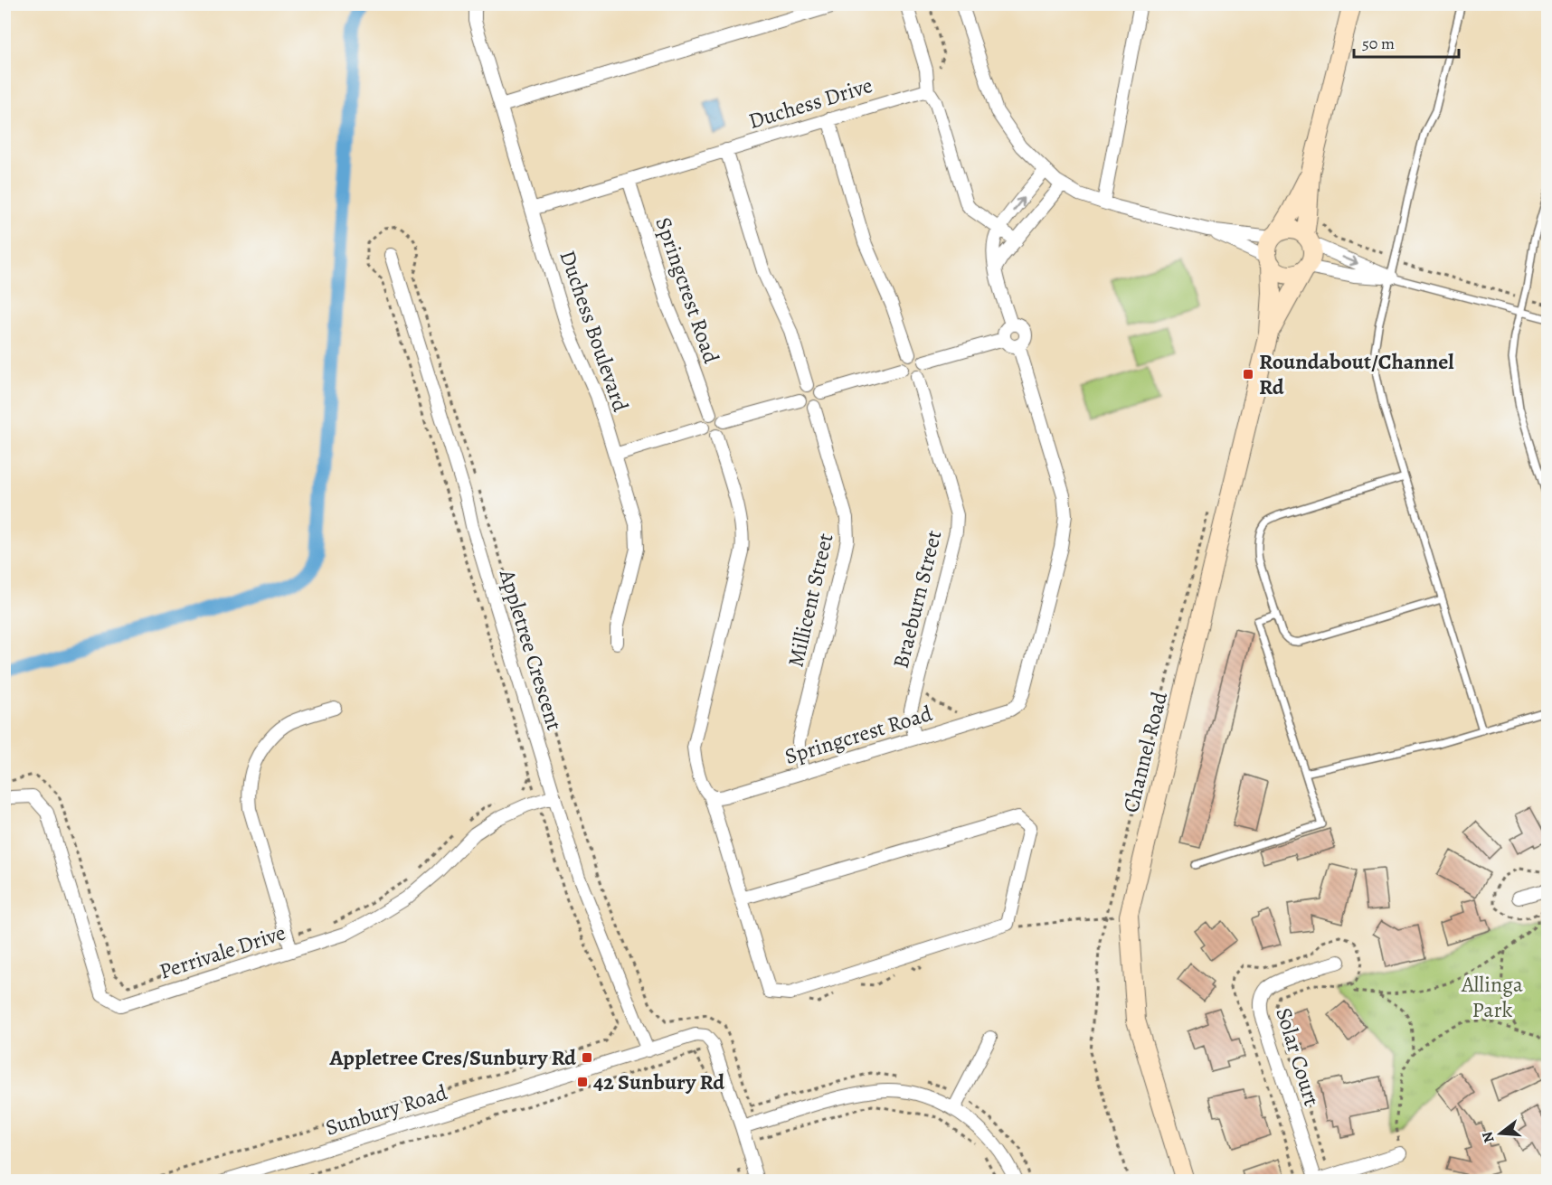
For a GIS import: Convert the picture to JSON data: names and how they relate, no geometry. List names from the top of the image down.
{
  "streets": {
    "street": [
      "Duchess Drive",
      "Springcrest Road",
      "Duchess Boulevard",
      "Braeburn Street",
      "Millicent Street",
      "Appletree Crescent",
      "Channel Road",
      "Perrivale Drive",
      "Solar Court",
      "Sunbury Road"
    ]
  },
  "crossings": [
    ["Duchess Drive", "Springcrest Road"],
    ["Duchess Drive", "Duchess Boulevard"],
    ["Springcrest Road", "Braeburn Street"],
    ["Springcrest Road", "Millicent Street"],
    ["Appletree Crescent", "Perrivale Drive"],
    ["Appletree Crescent", "Sunbury Road"]
  ],
  "parks": ["Allinga Park"],
  "places": {
    "transit": ["Roundabout/Channel Rd", "Appletree Cres/Sunbury Rd", "42 Sunbury Rd"]
  },
  "scale_bar": "50 m",
  "north": "left"
}
